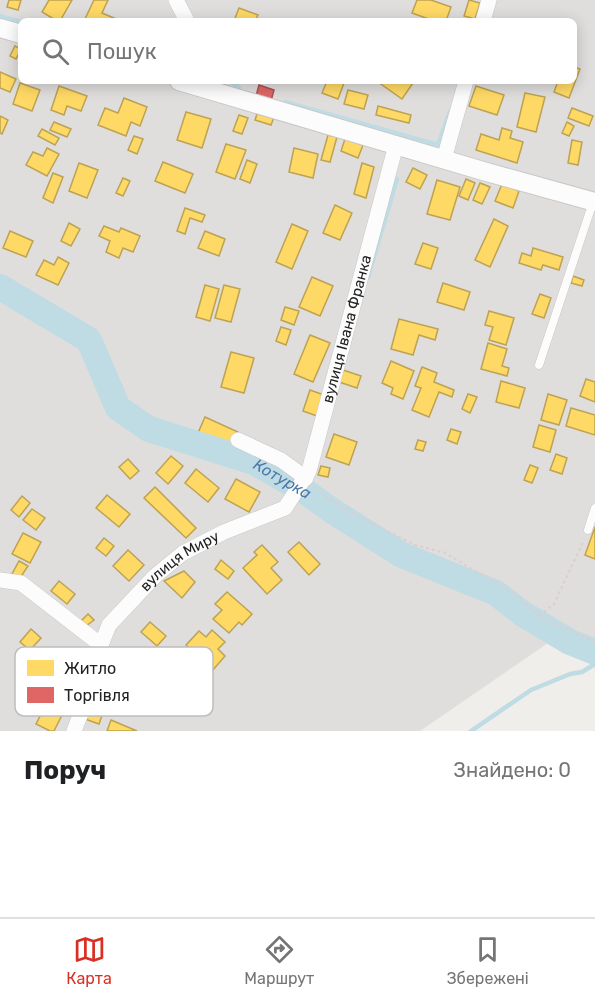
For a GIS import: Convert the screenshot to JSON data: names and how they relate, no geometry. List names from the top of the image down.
{
  "streets": {
    "street": ["вулиця Івана Франка", "вулиця Миру"]
  },
  "crossings": [
    ["вулиця Івана Франка", "вулиця Миру"]
  ],
  "water": ["Котурка"],
  "legend": ["Житло", "Торгівля"],
  "page": {
    "search": "Пошук",
    "heading": ["Поруч", "Знайдено: 0"],
    "nav": ["Карта", "Маршрут", "Збережені"]
  }
}
